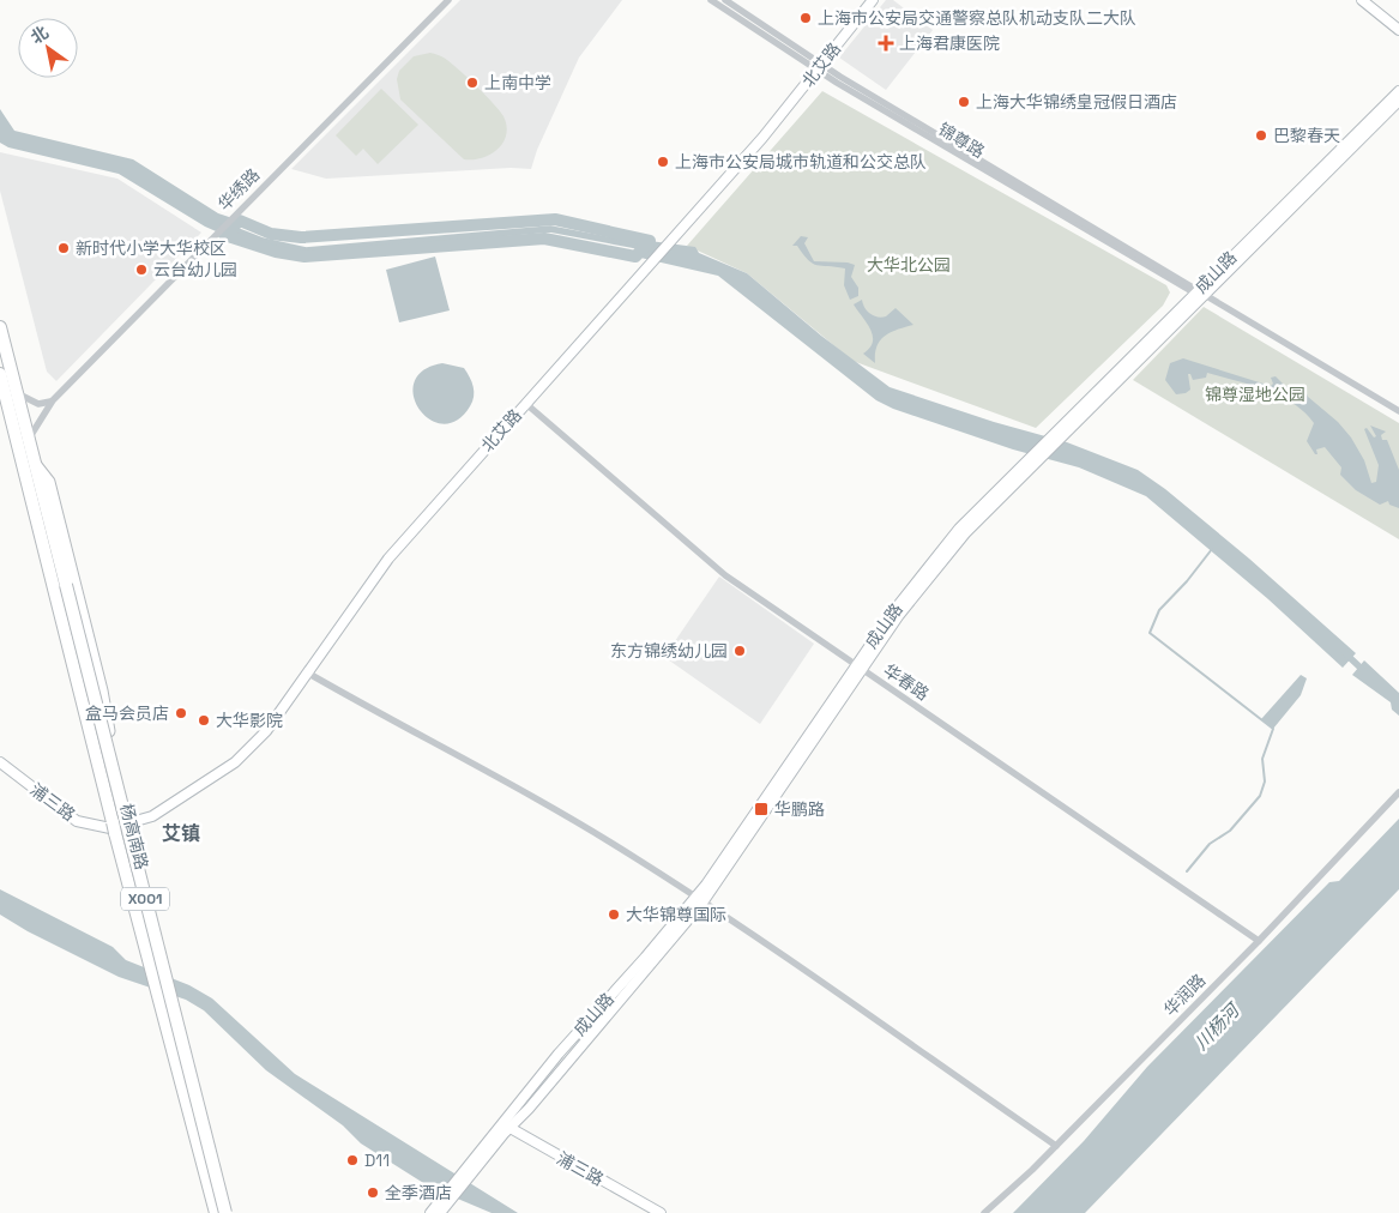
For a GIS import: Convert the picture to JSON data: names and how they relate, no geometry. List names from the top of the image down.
{
  "streets": {
    "highway": ["杨高南路", "X001"],
    "main road": ["北艾路", "成山路", "浦三路"],
    "street": [
      "锦尊路",
      "华绣路",
      "华春路",
      "华润路"
    ]
  },
  "crossings": [
    ["北艾路", "锦尊路"],
    ["北艾路", "华春路"],
    ["北艾路", "浦三路"],
    ["北艾路", "杨高南路"],
    ["锦尊路", "成山路"],
    ["华绣路", "杨高南路"],
    ["成山路", "华春路"],
    ["成山路", "浦三路"],
    ["华春路", "华润路"],
    ["浦三路", "杨高南路"]
  ],
  "districts": ["艾镇"],
  "water": ["川杨河"],
  "parks": ["大华北公园", "锦尊湿地公园"],
  "places": {
    "other": [
      "上海市公安局交通警察总队机动支队二大队",
      "上南中学",
      "上海大华锦绣皇冠假日酒店",
      "巴黎春天",
      "上海市公安局城市轨道和公交总队",
      "新时代小学大华校区",
      "云台幼儿园",
      "东方锦绣幼儿园",
      "盒马会员店",
      "大华影院",
      "大华锦尊国际",
      "D11",
      "全季酒店"
    ],
    "health": ["上海君康医院"],
    "transit": ["华鹏路"]
  },
  "north": "top left"
}
